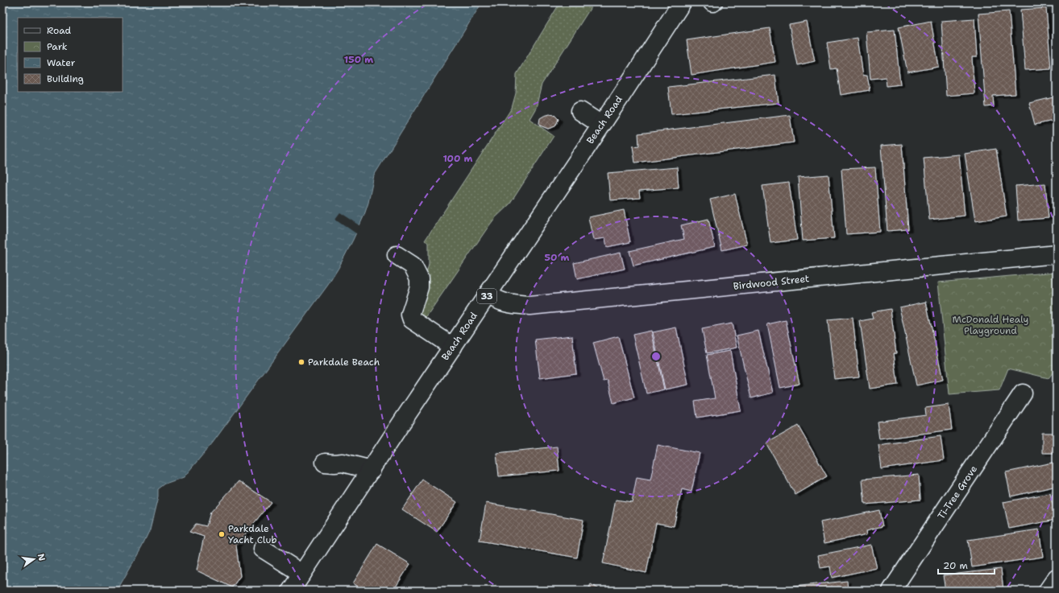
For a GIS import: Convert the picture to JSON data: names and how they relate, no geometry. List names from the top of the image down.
{
  "streets": {
    "street": [
      "Beach Road",
      "Birdwood Street",
      "33",
      "Ti-Tree Grove"
    ]
  },
  "crossings": [
    ["Beach Road", "Birdwood Street"]
  ],
  "parks": ["McDonald Healy Playground"],
  "places": ["Parkdale Beach", "Parkdale Yacht Club"],
  "legend": [
    "Road",
    "Park",
    "Water",
    "Building"
  ],
  "scale_bar": "20 m",
  "north": "right",
  "rings": ["150 m", "100 m", "50 m"]
}
